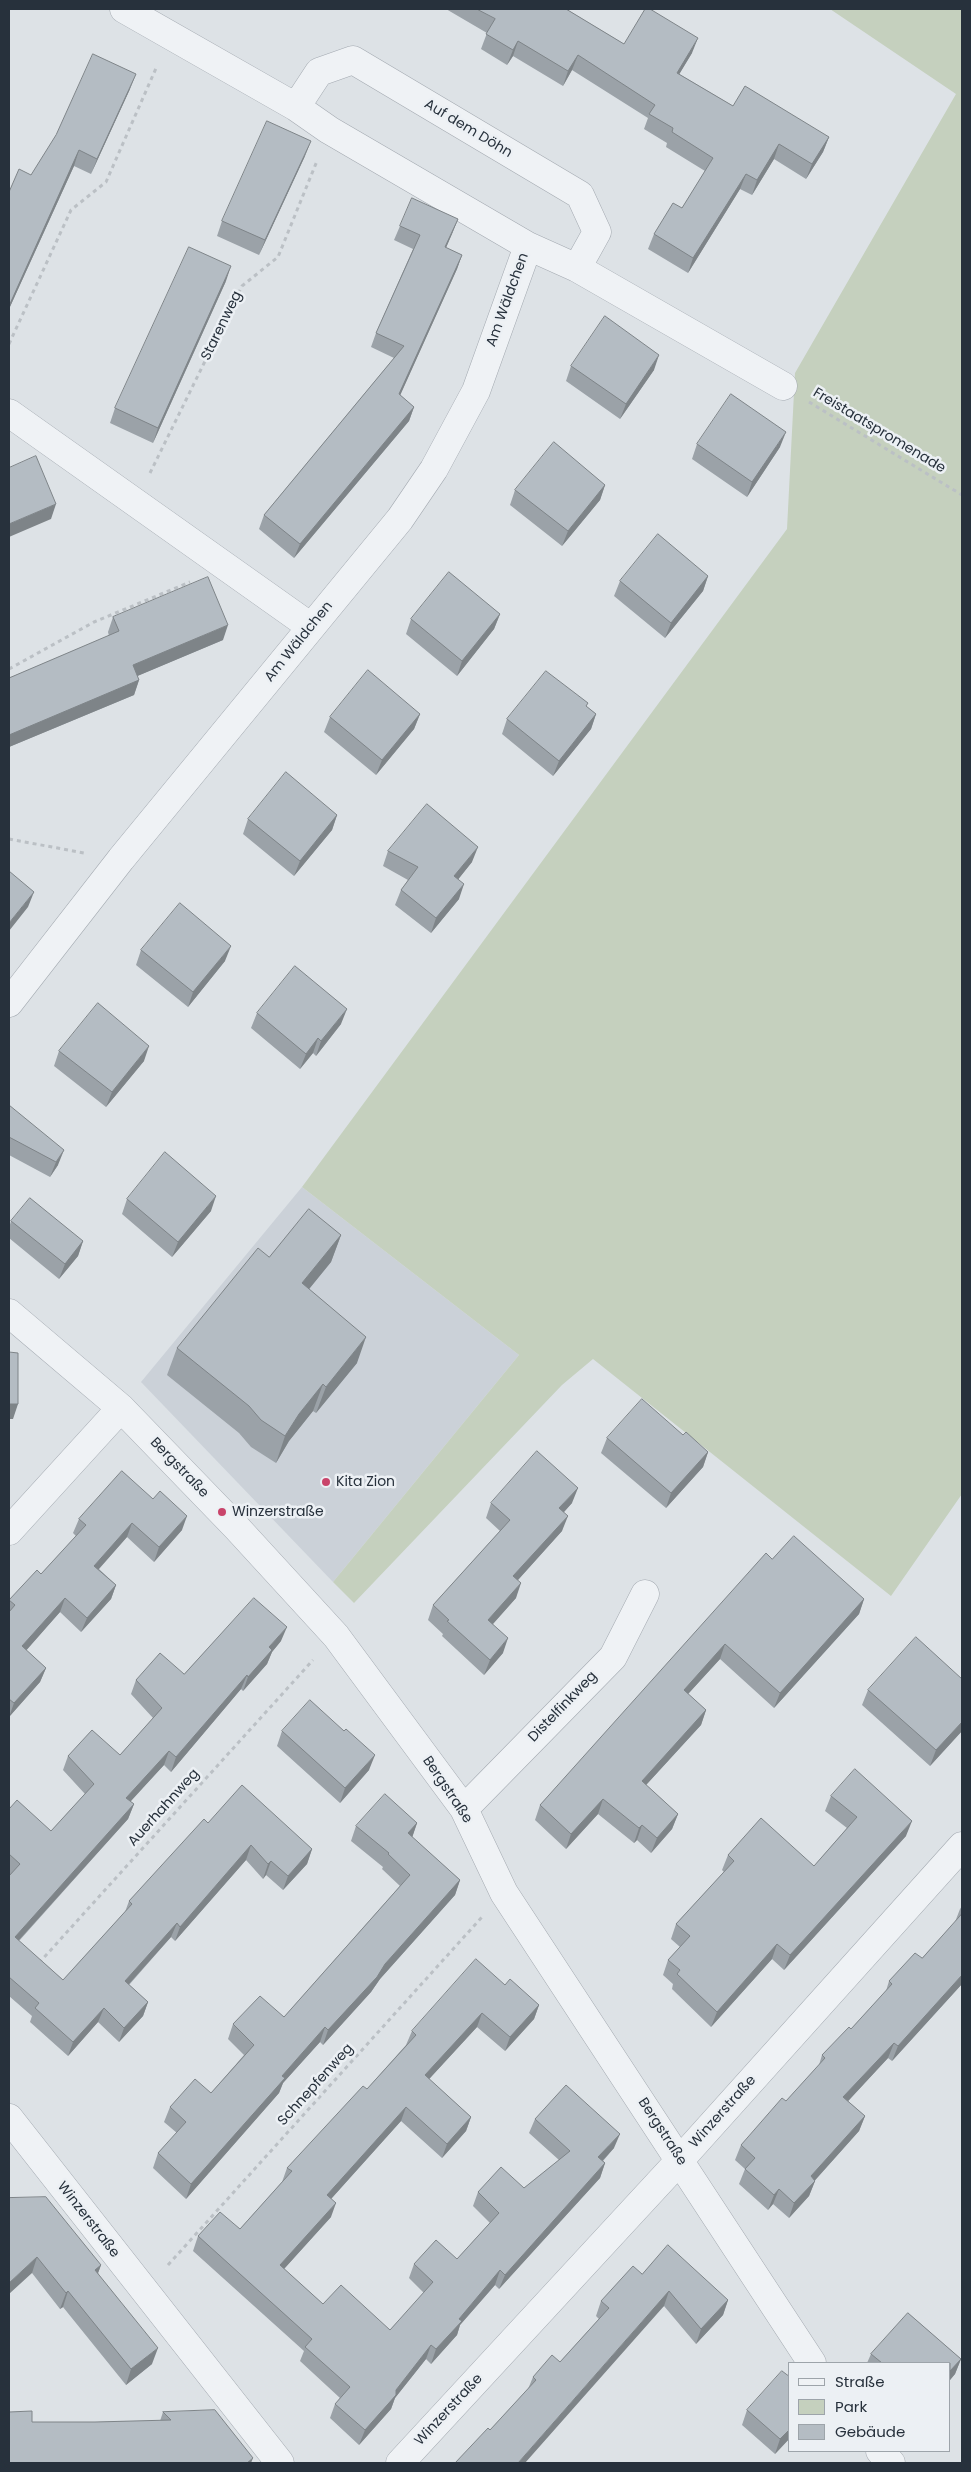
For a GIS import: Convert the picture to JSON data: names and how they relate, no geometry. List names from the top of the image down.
{
  "streets": {
    "street": [
      "Auf dem Döhn",
      "Am Wäldchen",
      "Bergstraße",
      "Distelfinkweg",
      "Winzerstraße"
    ],
    "path": [
      "Starenweg",
      "Freistaatspromenade",
      "Auerhahnweg",
      "Schnepfenweg"
    ]
  },
  "crossings": [
    ["Bergstraße", "Distelfinkweg"],
    ["Bergstraße", "Auerhahnweg"],
    ["Bergstraße", "Schnepfenweg"],
    ["Bergstraße", "Winzerstraße"],
    ["Schnepfenweg", "Winzerstraße"]
  ],
  "places": ["Kita Zion", "Winzerstraße"],
  "legend": ["Straße", "Park", "Gebäude"]
}
